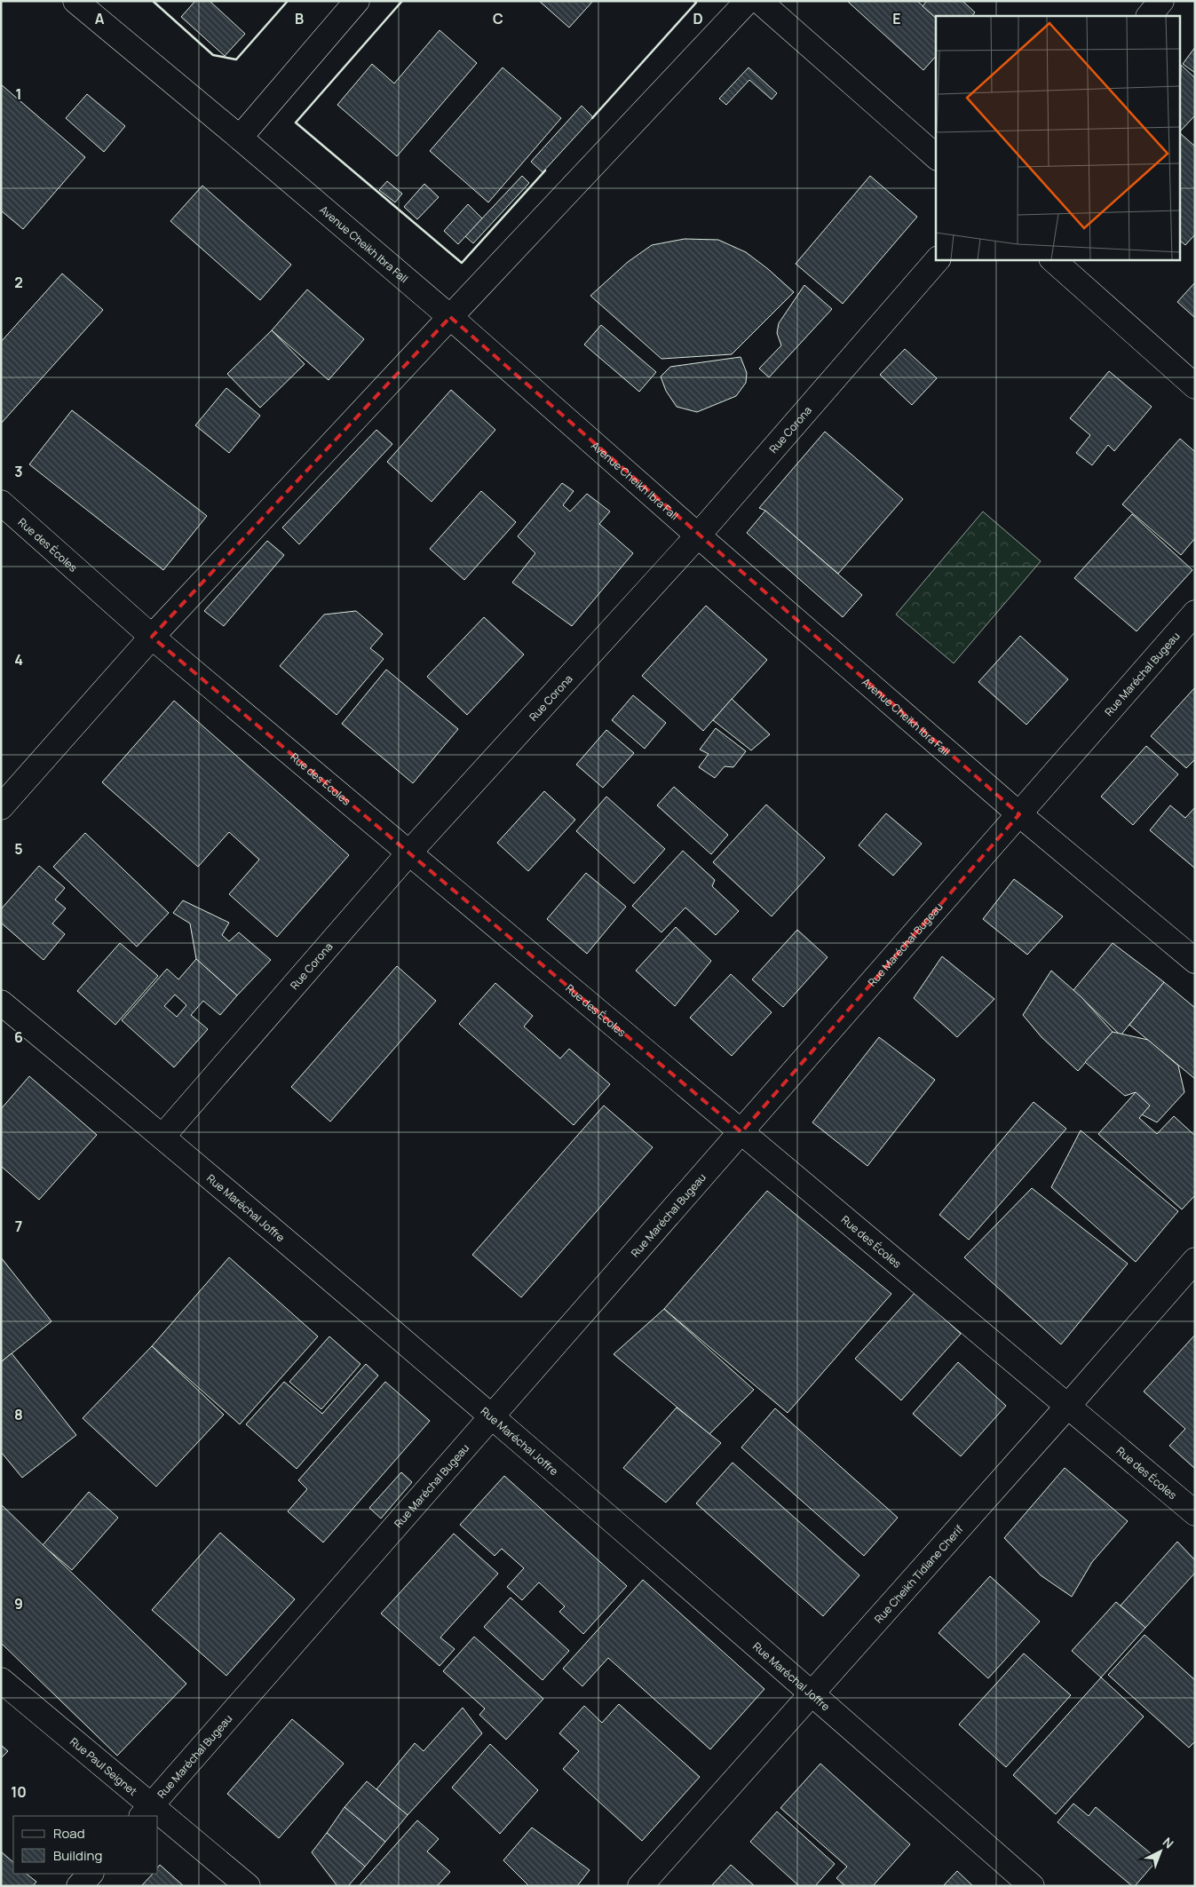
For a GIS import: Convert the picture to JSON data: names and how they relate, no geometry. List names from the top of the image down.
{
  "streets": {
    "main road": [
      "Avenue Cheikh Ibra Fall",
      "Rue Corona",
      "Rue des Écoles",
      "Rue Maréchal Bugeau",
      "Rue Maréchal Joffre",
      "Rue Cheikh Tidiane Cherif",
      "Rue Paul Seignet"
    ]
  },
  "crossings": [
    ["Avenue Cheikh Ibra Fall", "Rue Corona"],
    ["Avenue Cheikh Ibra Fall", "Rue Maréchal Bugeau"],
    ["Rue Corona", "Rue des Écoles"],
    ["Rue Corona", "Rue Maréchal Joffre"],
    ["Rue des Écoles", "Rue Maréchal Bugeau"],
    ["Rue des Écoles", "Rue Cheikh Tidiane Cherif"],
    ["Rue Maréchal Bugeau", "Rue Maréchal Joffre"],
    ["Rue Maréchal Bugeau", "Rue Paul Seignet"],
    ["Rue Maréchal Joffre", "Rue Cheikh Tidiane Cherif"]
  ],
  "legend": ["Road", "Building"],
  "north": "top right",
  "grid": {
    "columns": [
      "A",
      "B",
      "C",
      "D",
      "E"
    ],
    "rows": [
      "1",
      "2",
      "3",
      "4",
      "5",
      "6",
      "7",
      "8",
      "9",
      "10"
    ]
  }
}
